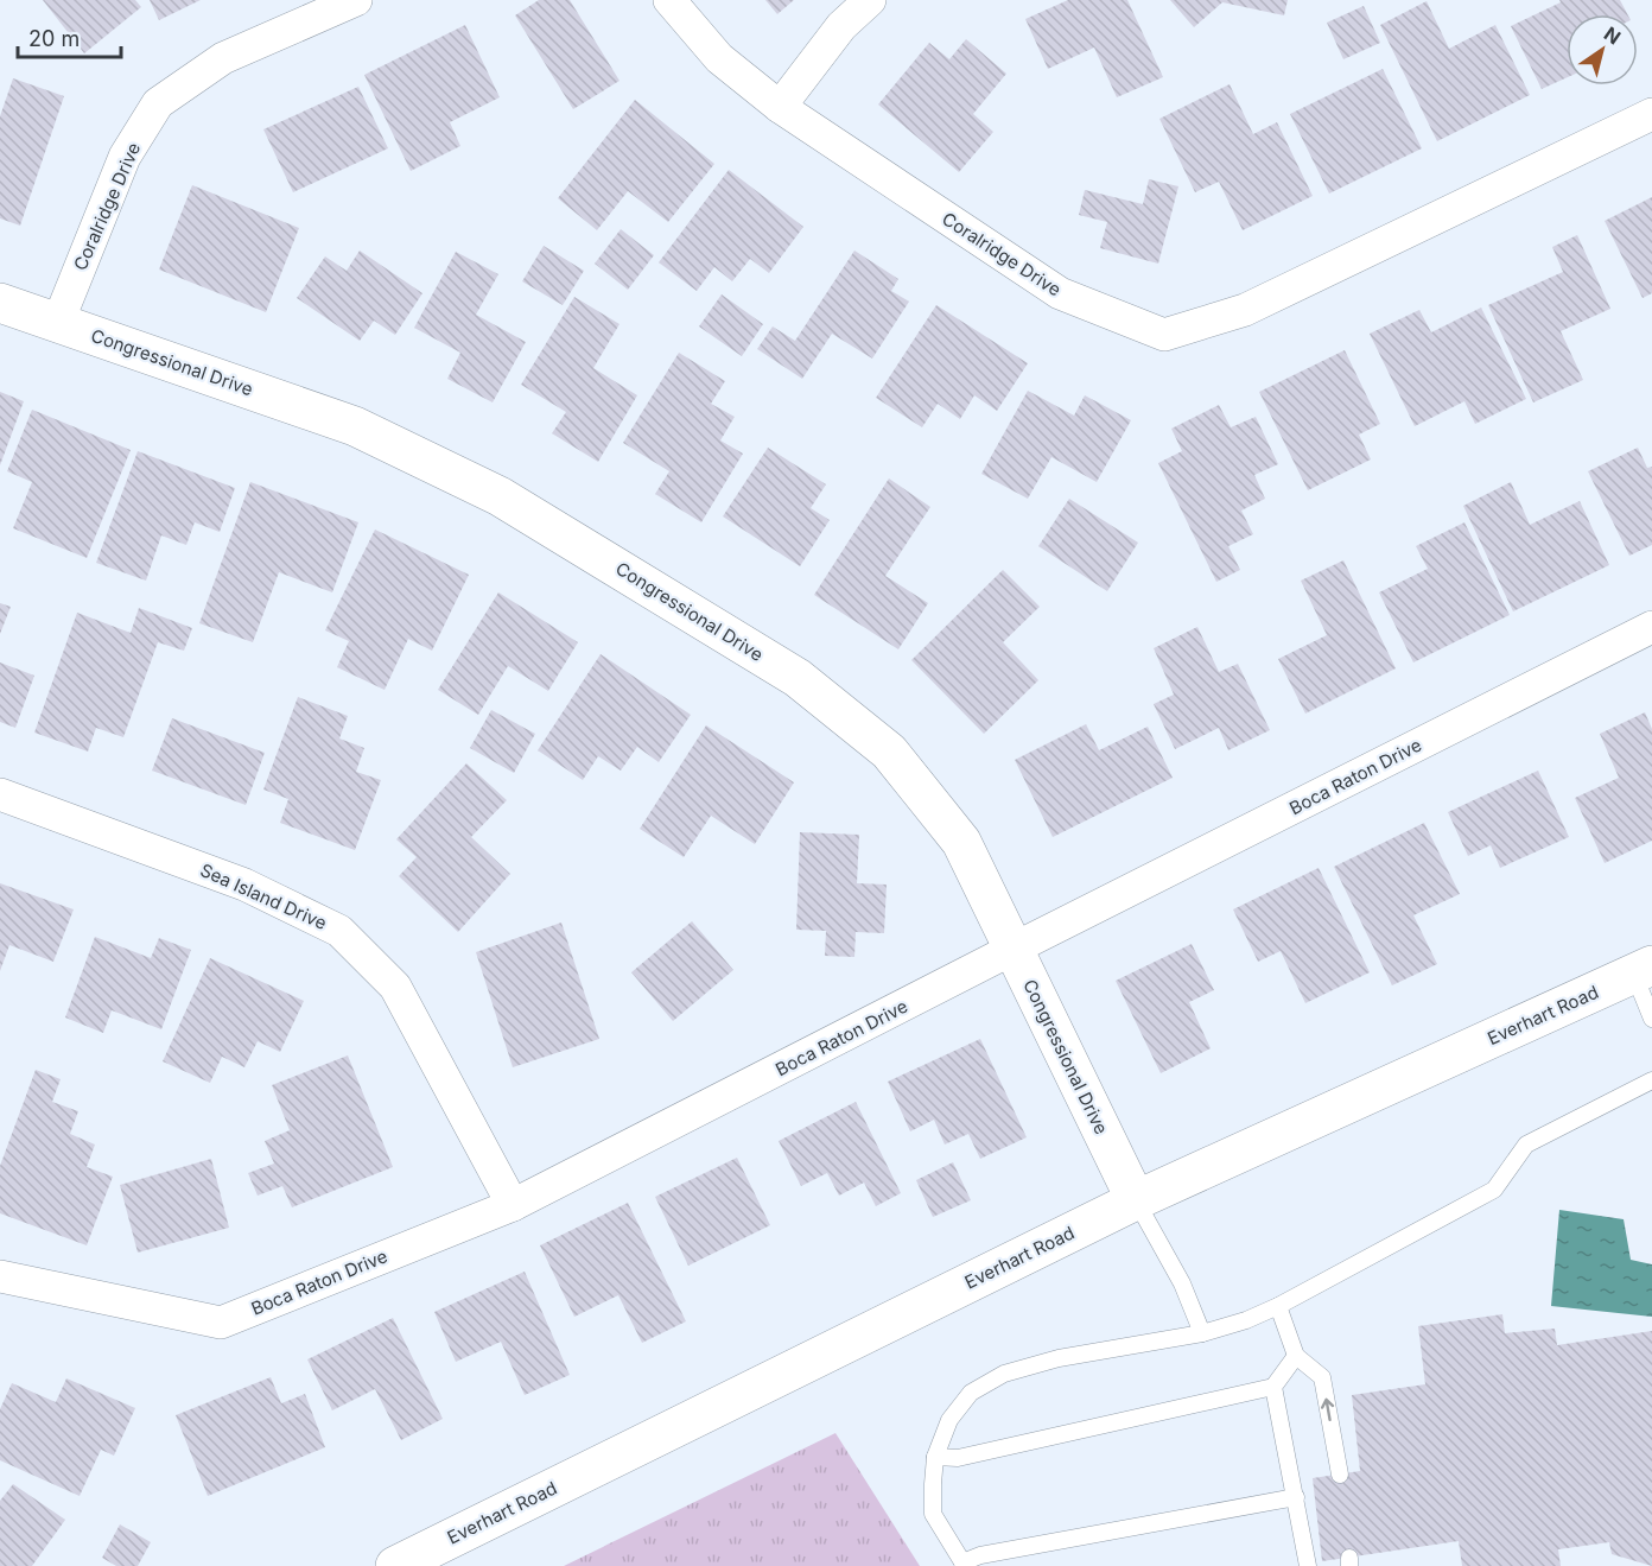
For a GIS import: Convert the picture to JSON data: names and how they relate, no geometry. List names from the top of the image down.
{
  "streets": {
    "street": [
      "Coralridge Drive",
      "Congressional Drive",
      "Boca Raton Drive",
      "Sea Island Drive",
      "Everhart Road"
    ]
  },
  "crossings": [
    ["Coralridge Drive", "Congressional Drive"],
    ["Congressional Drive", "Boca Raton Drive"],
    ["Congressional Drive", "Everhart Road"],
    ["Boca Raton Drive", "Sea Island Drive"]
  ],
  "scale_bar": "20 m",
  "north": "top right"
}
